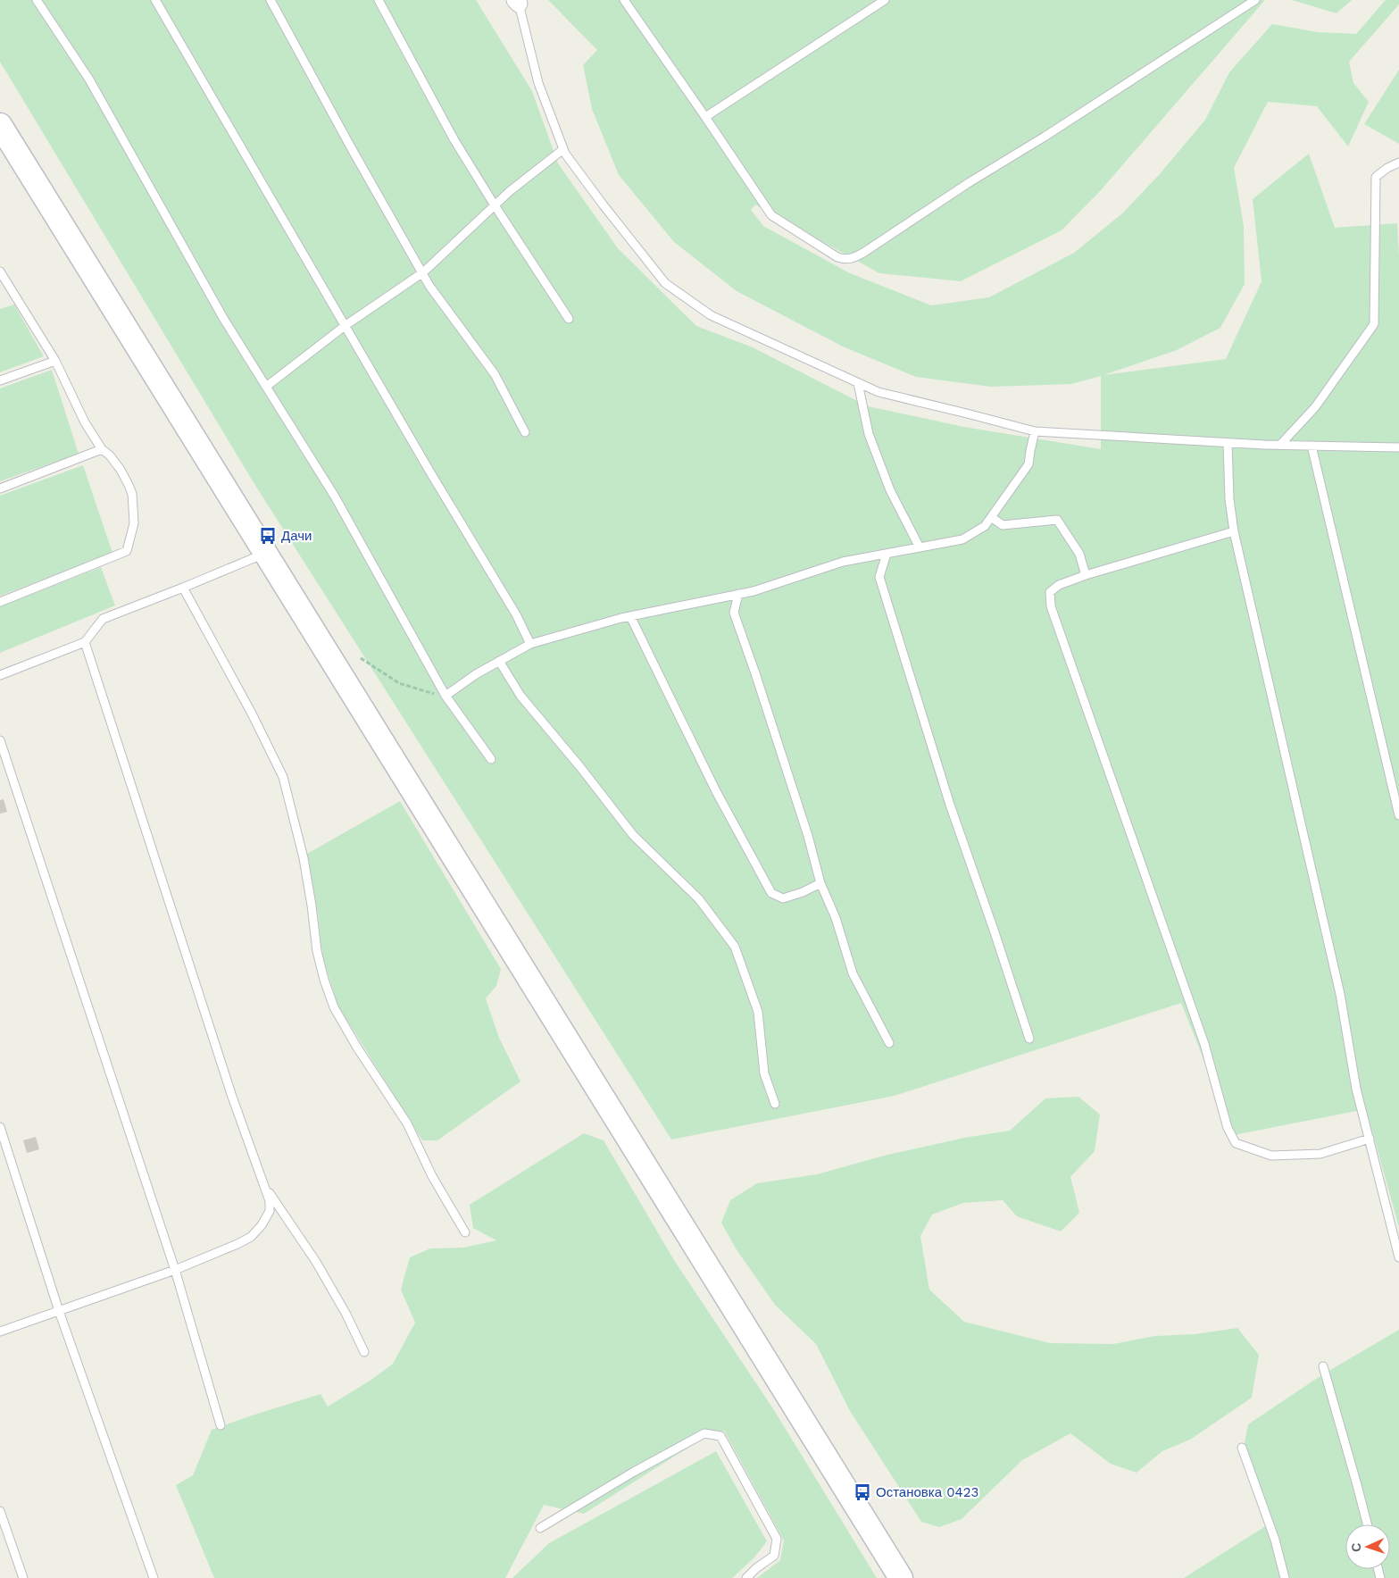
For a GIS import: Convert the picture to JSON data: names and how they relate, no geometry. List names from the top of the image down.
{
  "places": {
    "bus stop": ["Дачи", "Остановка 0423"]
  },
  "north": "left"
}
